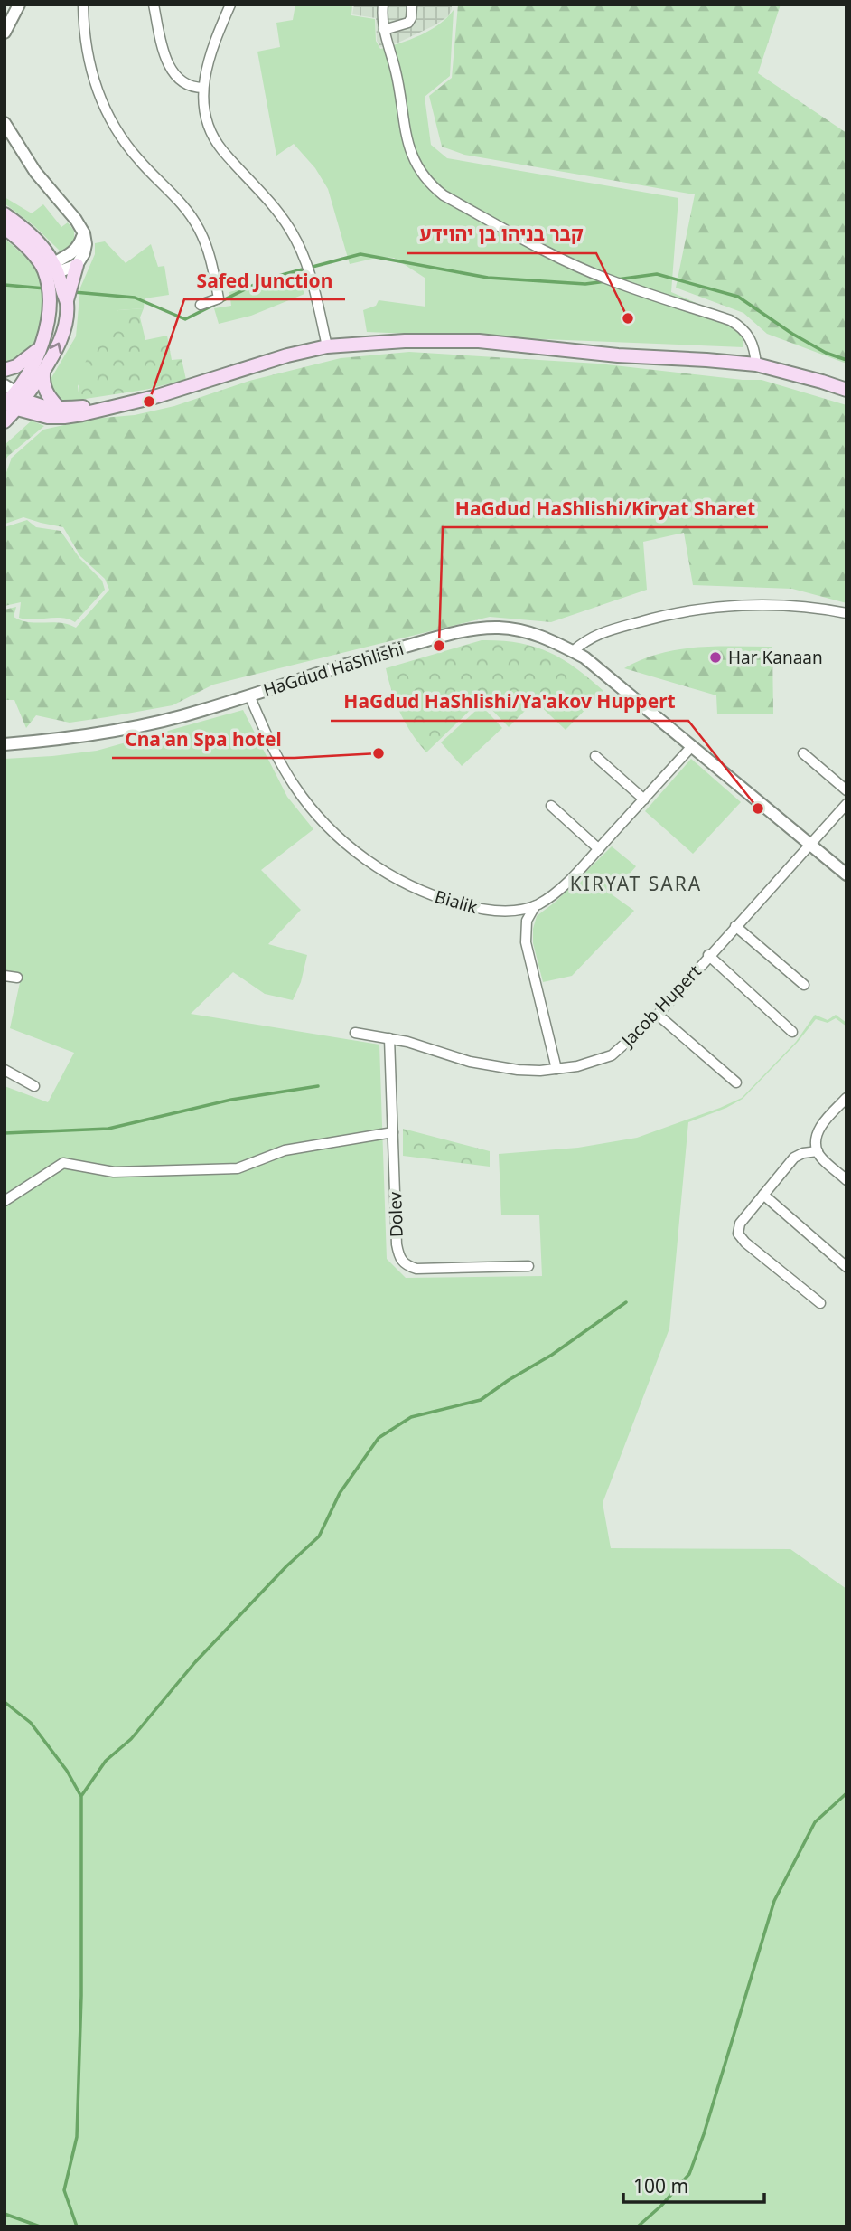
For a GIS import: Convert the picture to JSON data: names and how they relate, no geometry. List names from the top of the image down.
{
  "streets": {
    "street": [
      "HaGdud HaShlishi",
      "Bialik",
      "Jacob Hupert",
      "Dolev"
    ]
  },
  "crossings": [
    ["HaGdud HaShlishi", "Bialik"],
    ["HaGdud HaShlishi", "Jacob Hupert"],
    ["Jacob Hupert", "Dolev"]
  ],
  "districts": ["KIRYAT SARA"],
  "places": [
    "קבר בניהו בן יהוידע",
    "Safed Junction",
    "HaGdud HaShlishi/Kiryat Sharet",
    "Har Kanaan",
    "Cna'an Spa hotel",
    "HaGdud HaShlishi/Ya'akov Huppert"
  ],
  "scale_bar": "100 m"
}
